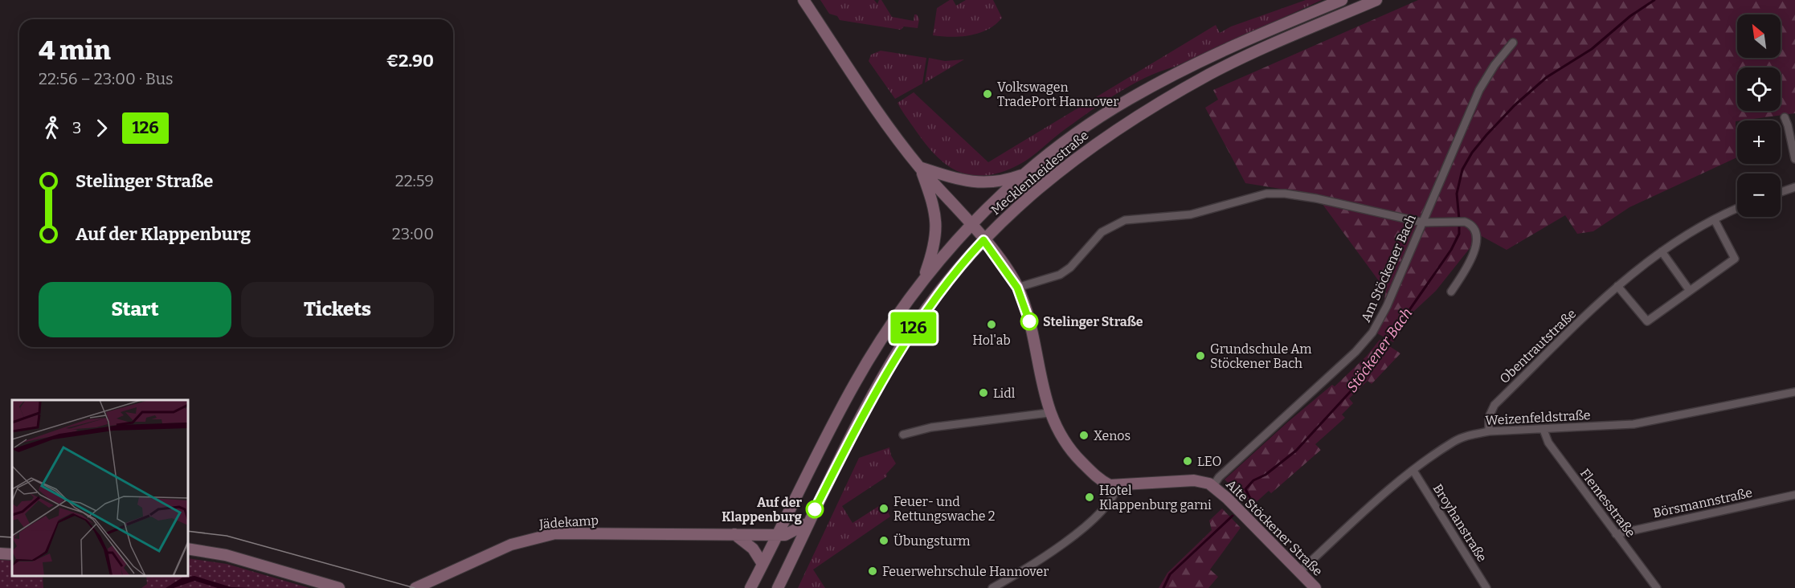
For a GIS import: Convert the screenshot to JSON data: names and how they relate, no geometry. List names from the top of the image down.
{
  "streets": {
    "main road": ["Mecklenheidestraße", "Jädekamp", "Alte Stöckener Straße"],
    "street": [
      "Am Stöckener Bach",
      "Obentrautstraße",
      "Weizenfeldstraße",
      "Flemesstraße",
      "Börsmannstraße",
      "Broyhanstraße"
    ]
  },
  "crossings": [
    ["Mecklenheidestraße", "Jädekamp"],
    ["Am Stöckener Bach", "Alte Stöckener Straße"],
    ["Obentrautstraße", "Weizenfeldstraße"],
    ["Weizenfeldstraße", "Flemesstraße"],
    ["Weizenfeldstraße", "Broyhanstraße"],
    ["Weizenfeldstraße", "Alte Stöckener Straße"],
    ["Flemesstraße", "Börsmannstraße"]
  ],
  "water": ["Stöckener Bach"],
  "places": [
    "Volkswagen TradePort Hannover",
    "Stelinger Straße",
    "Hol'ab",
    "Grundschule Am Stöckener Bach",
    "Lidl",
    "Xenos",
    "LEO",
    "Hotel Klappenburg garni",
    "Feuer- und Rettungswache 2",
    "Auf der Klappenburg",
    "Übungsturm",
    "Feuerwehrschule Hannover"
  ],
  "lines": ["bus line 126"],
  "north": "top left",
  "page": {
    "on_map": "126",
    "map_buttons": ["+", "−"],
    "heading": ["4 min", "22:56 – 23:00 · Bus", "€2.90"],
    "legs": ["3", "126"],
    "list": [
      {
        "name": "Stelinger Straße",
        "value": "22:59"
      },
      {
        "name": "Auf der Klappenburg",
        "value": "23:00"
      }
    ],
    "buttons": ["Start", "Tickets"]
  }
}
